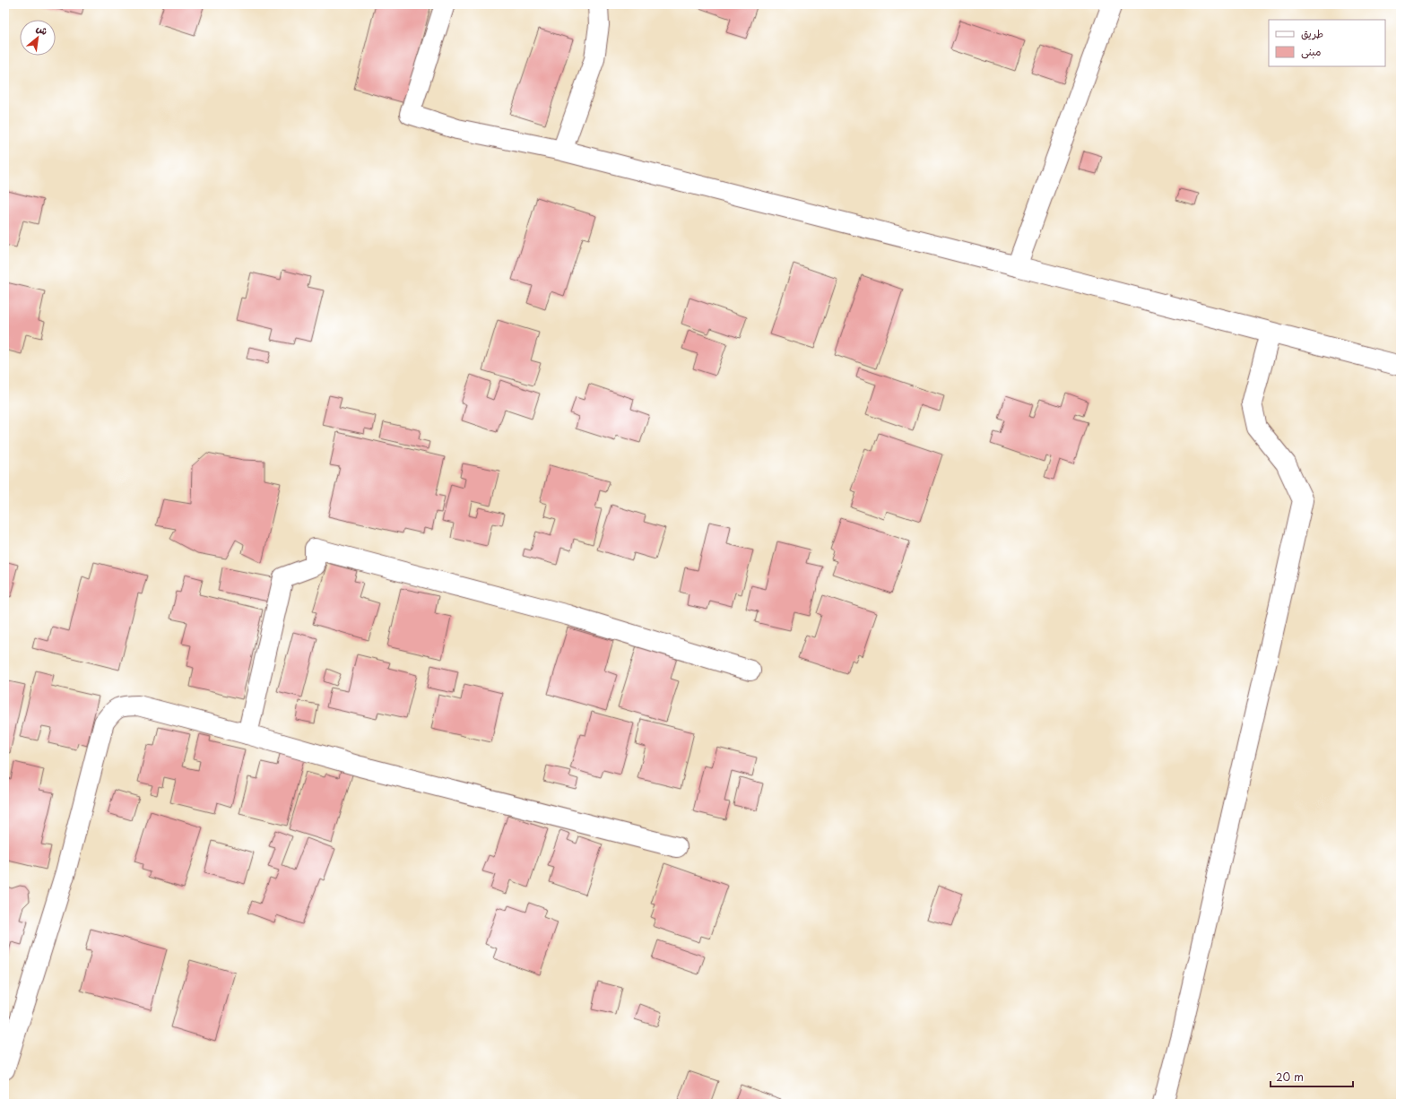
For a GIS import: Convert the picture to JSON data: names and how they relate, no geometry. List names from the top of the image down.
{
  "legend": ["طريق", "مبنى"],
  "scale_bar": "20 m",
  "north": "top right"
}
